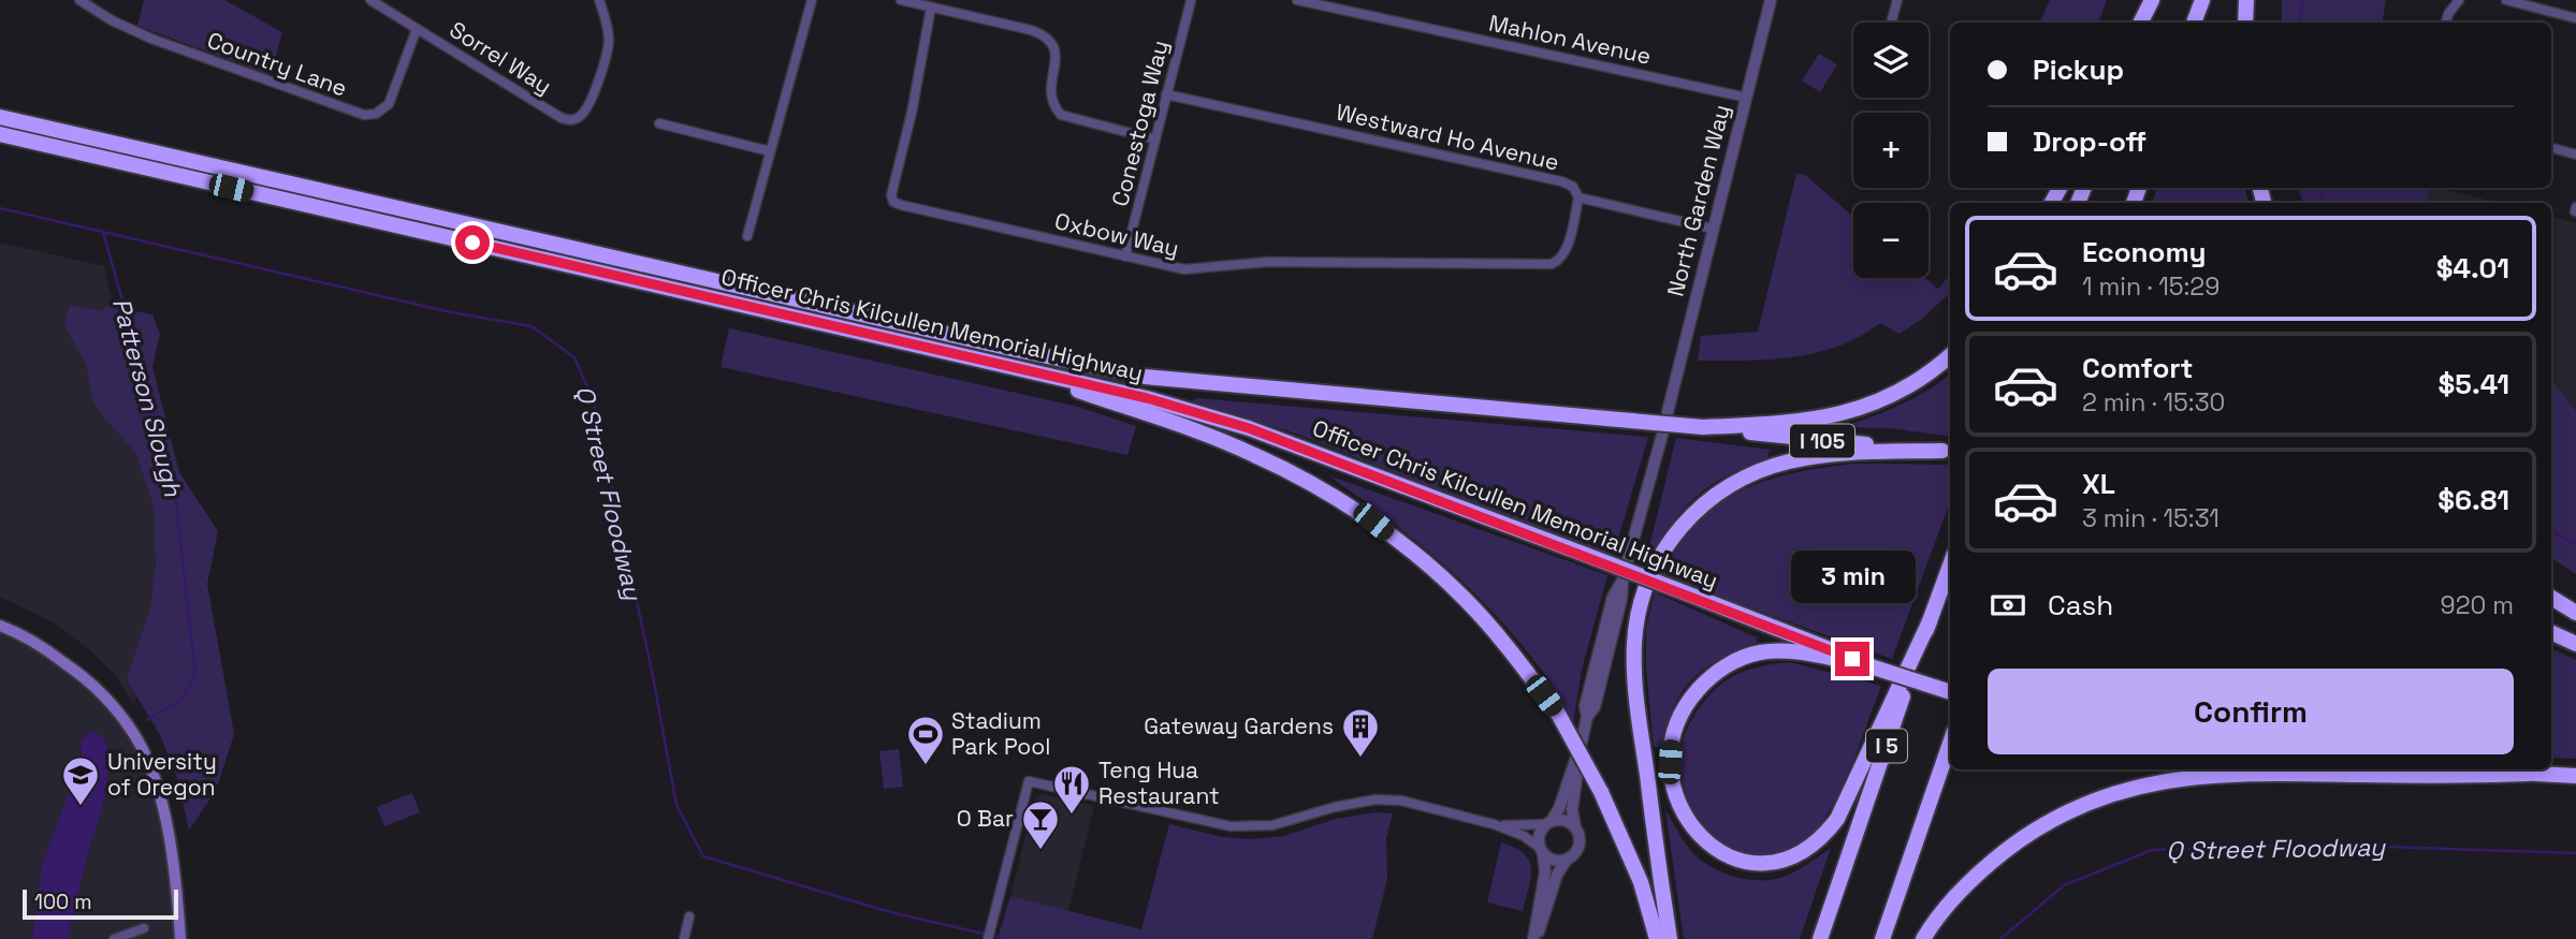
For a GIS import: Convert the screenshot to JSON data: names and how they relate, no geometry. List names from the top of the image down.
{
  "streets": {
    "highway": ["Officer Chris Kilcullen Memorial Highway", "I 105", "I 5"],
    "street": [
      "Mahlon Avenue",
      "Sorrel Way",
      "Country Lane",
      "Conestoga Way",
      "Westward Ho Avenue",
      "North Garden Way",
      "Oxbow Way"
    ]
  },
  "crossings": [
    ["Mahlon Avenue", "North Garden Way"],
    ["Sorrel Way", "Country Lane"],
    ["Conestoga Way", "Westward Ho Avenue"],
    ["Conestoga Way", "Oxbow Way"],
    ["Westward Ho Avenue", "North Garden Way"],
    ["Westward Ho Avenue", "Oxbow Way"]
  ],
  "water": ["Patterson Slough", "Q Street Floodway"],
  "places": {
    "building": ["Gateway Gardens"],
    "sports": ["Stadium Park Pool"],
    "school or university": ["University of Oregon"],
    "restaurant": ["Teng Hua Restaurant"],
    "bar": ["O Bar"]
  },
  "scale_bar": "100 m",
  "page": {
    "map_buttons": ["+", "−"],
    "banner": ["Pickup", "Drop-off"],
    "list": [
      {
        "name": "Economy",
        "note": "1 min · 15:29",
        "value": "$4.01"
      },
      {
        "name": "Comfort",
        "note": "2 min · 15:30",
        "value": "$5.41"
      },
      {
        "name": "XL",
        "note": "3 min · 15:31",
        "value": "$6.81"
      }
    ],
    "bubble": "3 min",
    "pay": ["Cash", "920 m"],
    "buttons": "Confirm",
    "scale": "100 m"
  }
}
